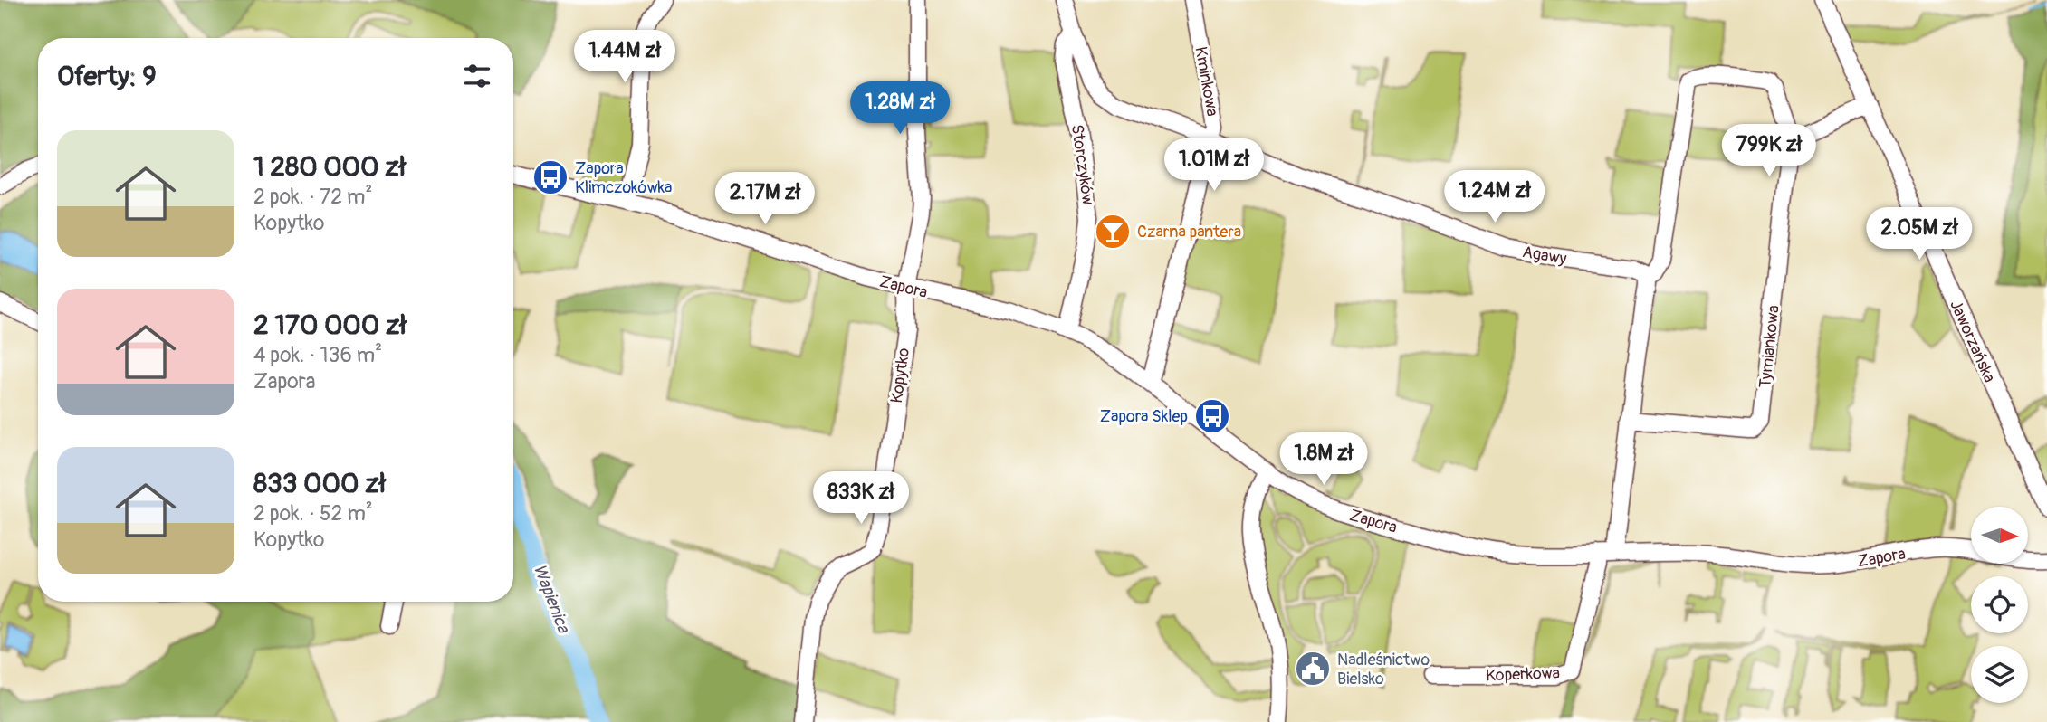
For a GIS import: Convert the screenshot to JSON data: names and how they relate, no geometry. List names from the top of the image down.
{
  "streets": {
    "street": [
      "Kminkowa",
      "Storczyków",
      "Agawy",
      "Zapora",
      "Jaworzańska",
      "Tymiankowa",
      "Kopytko",
      "Koperkowa"
    ]
  },
  "crossings": [
    ["Kminkowa", "Agawy"],
    ["Kminkowa", "Zapora"],
    ["Storczyków", "Agawy"],
    ["Storczyków", "Zapora"],
    ["Agawy", "Tymiankowa"],
    ["Zapora", "Kopytko"],
    ["Zapora", "Koperkowa"]
  ],
  "water": ["Wapienica"],
  "places": {
    "bus stop": ["Zapora Klimczokówka", "Zapora Sklep"],
    "bar": ["Czarna pantera"],
    "public building": ["Nadleśnictwo Bielsko"]
  },
  "north": "right",
  "page": {
    "price": [
      "1.44M zł",
      "1.28M zł",
      "799K zł",
      "1.01M zł",
      "1.24M zł",
      "2.17M zł",
      "2.05M zł",
      "1.8M zł",
      "833K zł"
    ],
    "heading": "Oferty: 9",
    "list": [
      {
        "name": "1 280 000 zł",
        "note": "2 pok. · 72 m² · Kopytko"
      },
      {
        "name": "2 170 000 zł",
        "note": "4 pok. · 136 m² · Zapora"
      },
      {
        "name": "833 000 zł",
        "note": "2 pok. · 52 m² · Kopytko"
      }
    ]
  }
}
